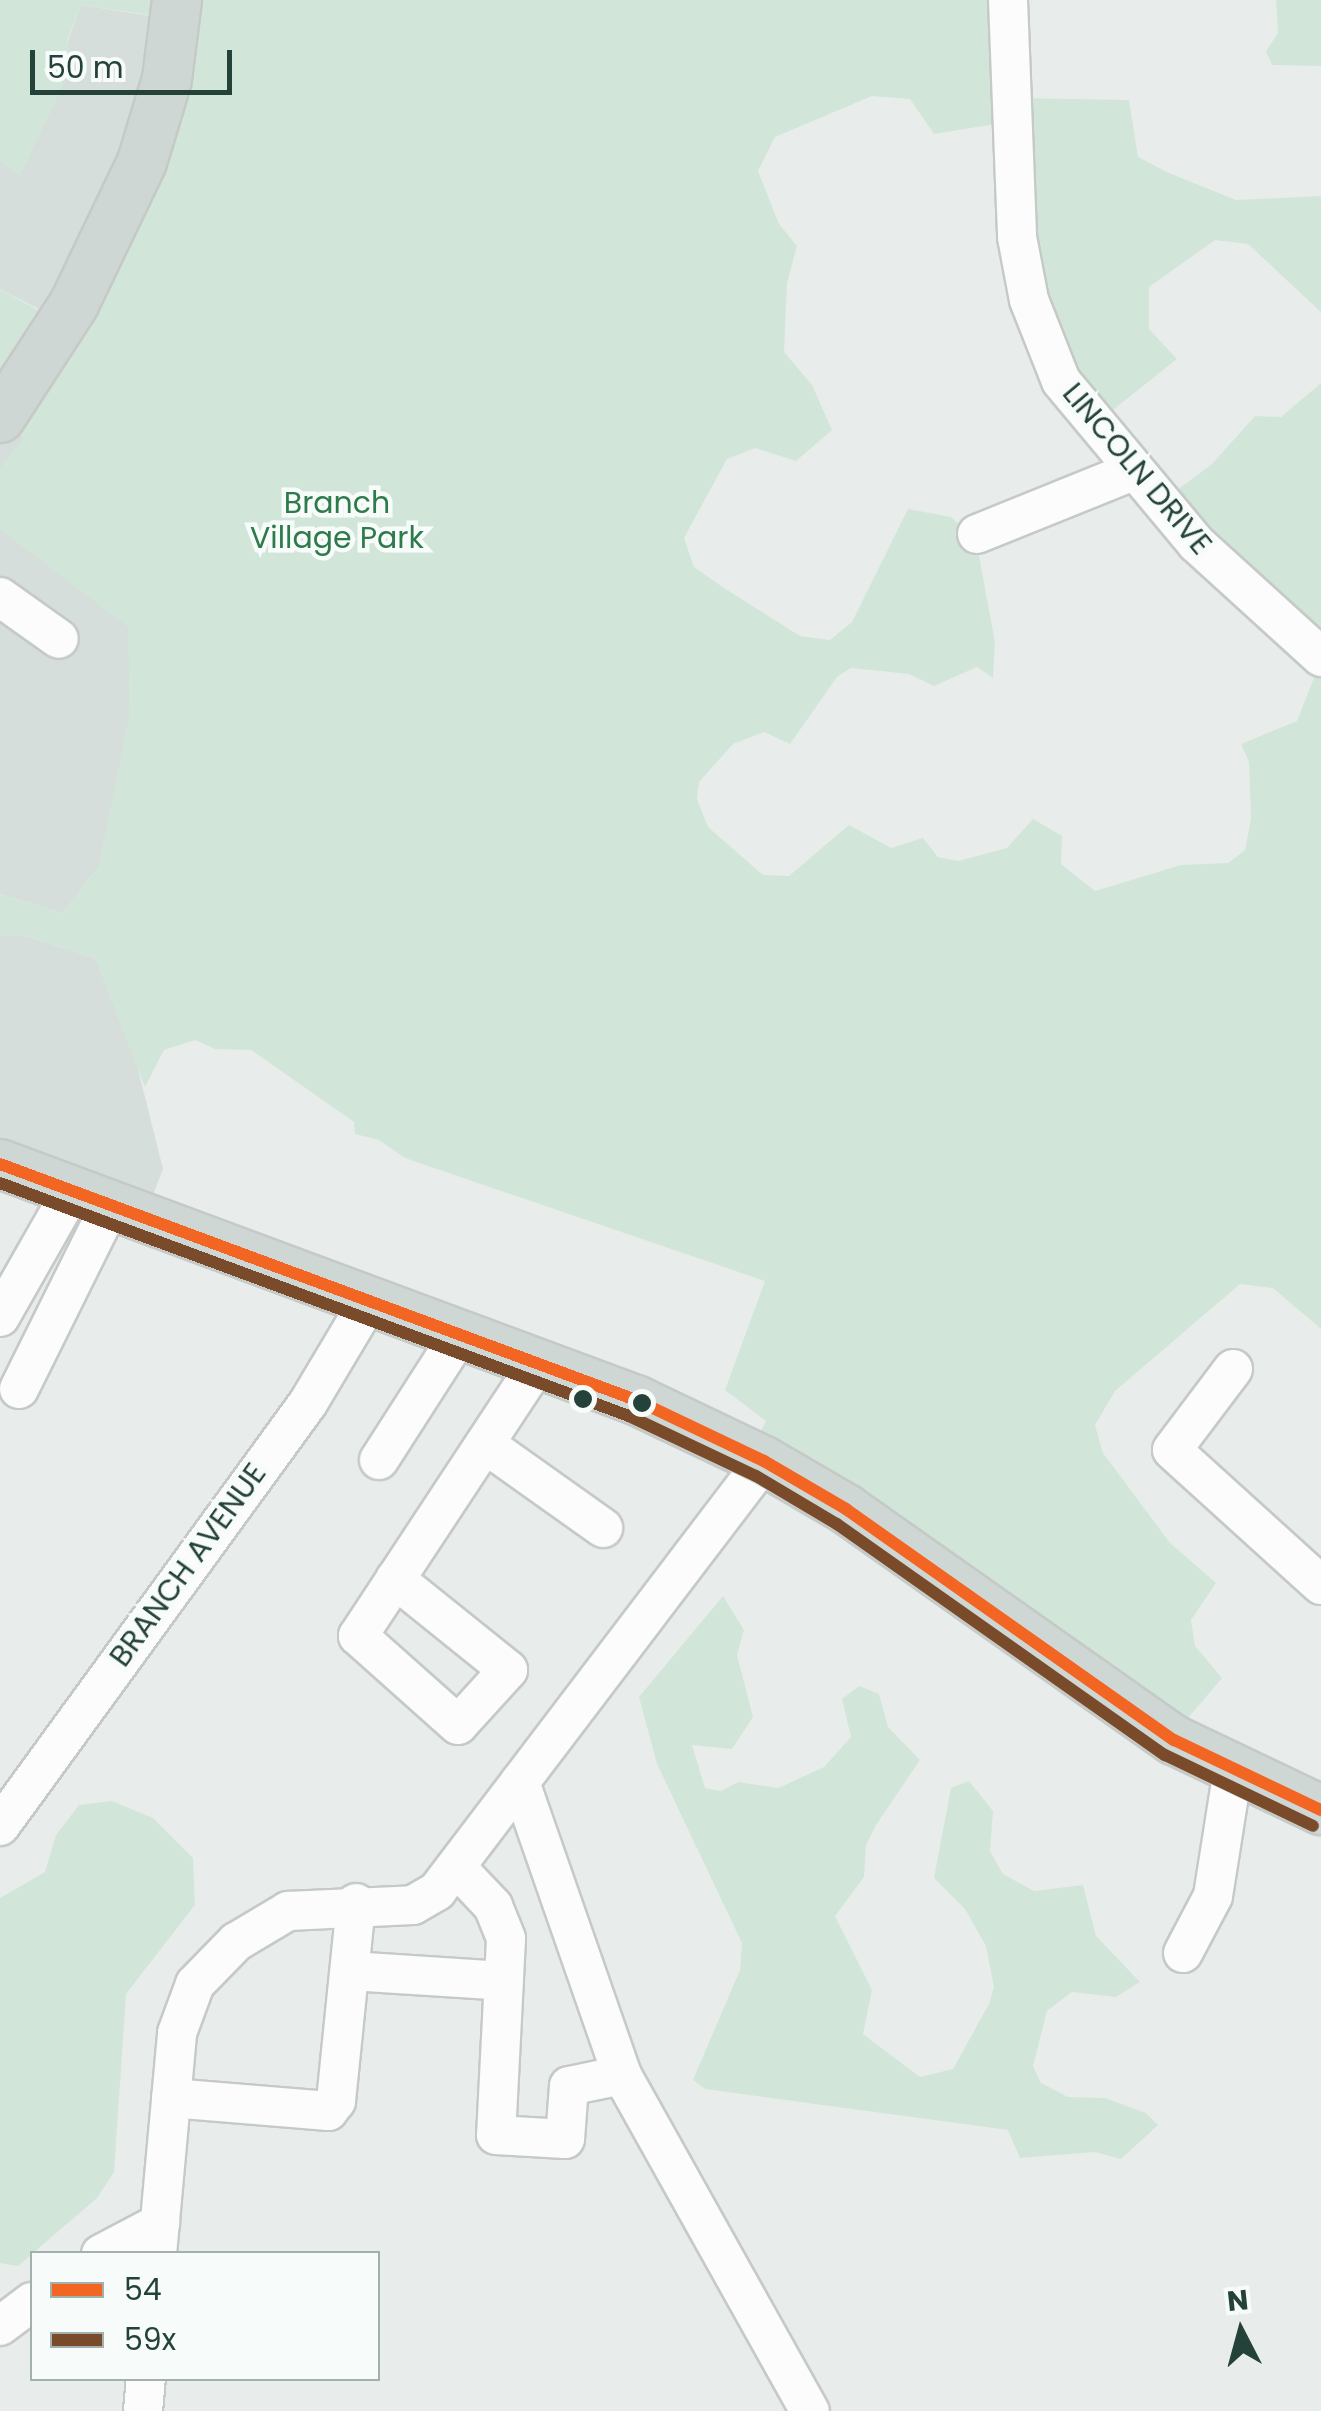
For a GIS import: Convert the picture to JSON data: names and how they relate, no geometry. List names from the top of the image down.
{
  "streets": {
    "street": ["LINCOLN DRIVE", "BRANCH AVENUE"]
  },
  "parks": ["Branch Village Park"],
  "lines": ["transit line 54", "transit line 59x"],
  "legend": ["54", "59x"],
  "scale_bar": "50 m",
  "north": "top"
}
